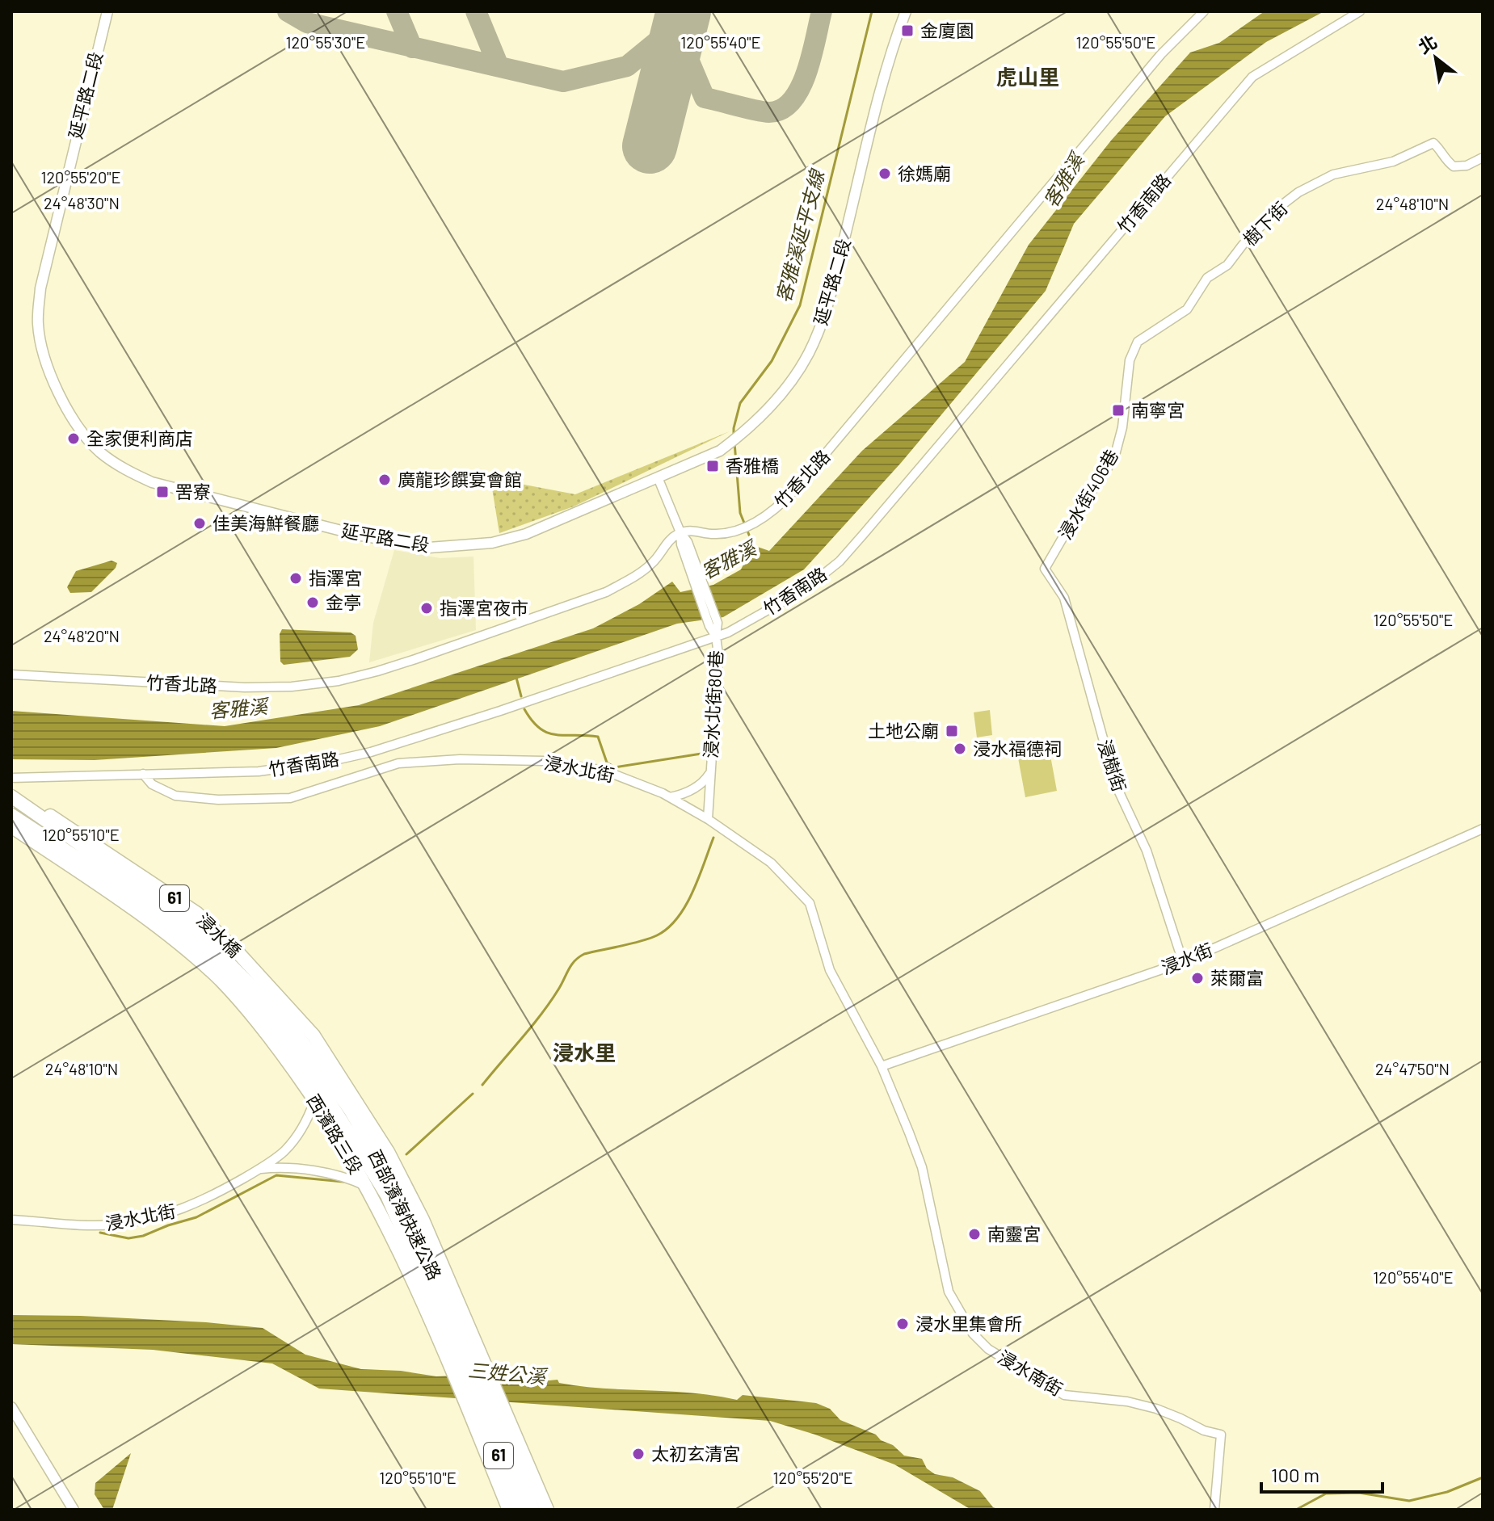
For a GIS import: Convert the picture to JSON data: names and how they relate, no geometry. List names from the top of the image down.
{
  "streets": {
    "main road": [
      "61",
      "浸水橋",
      "西濱路三段",
      "西部濱海快速公路"
    ],
    "street": [
      "延平路二段",
      "竹香南路",
      "樹下街",
      "竹香北路",
      "浸水街406巷",
      "浸水北街80巷",
      "浸樹街",
      "浸水北街",
      "浸水街",
      "浸水南街"
    ]
  },
  "crossings": [
    ["竹香南路", "浸水北街80巷"],
    ["竹香南路", "浸水北街"],
    ["樹下街", "浸水街406巷"],
    ["浸水街406巷", "浸樹街"],
    ["浸水北街80巷", "浸水北街"],
    ["浸樹街", "浸水街"],
    ["浸水北街", "浸水街"],
    ["浸水北街", "西濱路三段"],
    ["浸水北街", "浸水南街"],
    ["61", "西濱路三段"],
    ["61", "西部濱海快速公路"],
    ["浸水橋", "西濱路三段"],
    ["浸水橋", "西部濱海快速公路"],
    ["浸水街", "浸水南街"],
    ["西濱路三段", "西部濱海快速公路"]
  ],
  "districts": ["虎山里", "浸水里"],
  "water": ["客雅溪", "客雅溪延平支線", "三姓公溪"],
  "places": {
    "transit": [
      "金廈園",
      "南寧宮",
      "香雅橋",
      "罟寮",
      "土地公廟"
    ],
    "other": [
      "徐媽廟",
      "全家便利商店",
      "廣龍珍饌宴會館",
      "佳美海鮮餐廳",
      "指澤宮",
      "金亭",
      "指澤宮夜市",
      "浸水福德祠",
      "萊爾富",
      "南靈宮",
      "浸水里集會所",
      "太初玄清宮"
    ]
  },
  "scale_bar": "100 m",
  "north": "top left",
  "coordinates": [
    "120°55'30\"E",
    "120°55'40\"E",
    "120°55'50\"E",
    "120°55'20\"E",
    "24°48'30\"N",
    "24°48'10\"N",
    "24°48'20\"N",
    "120°55'10\"E",
    "24°47'50\"N"
  ]
}
